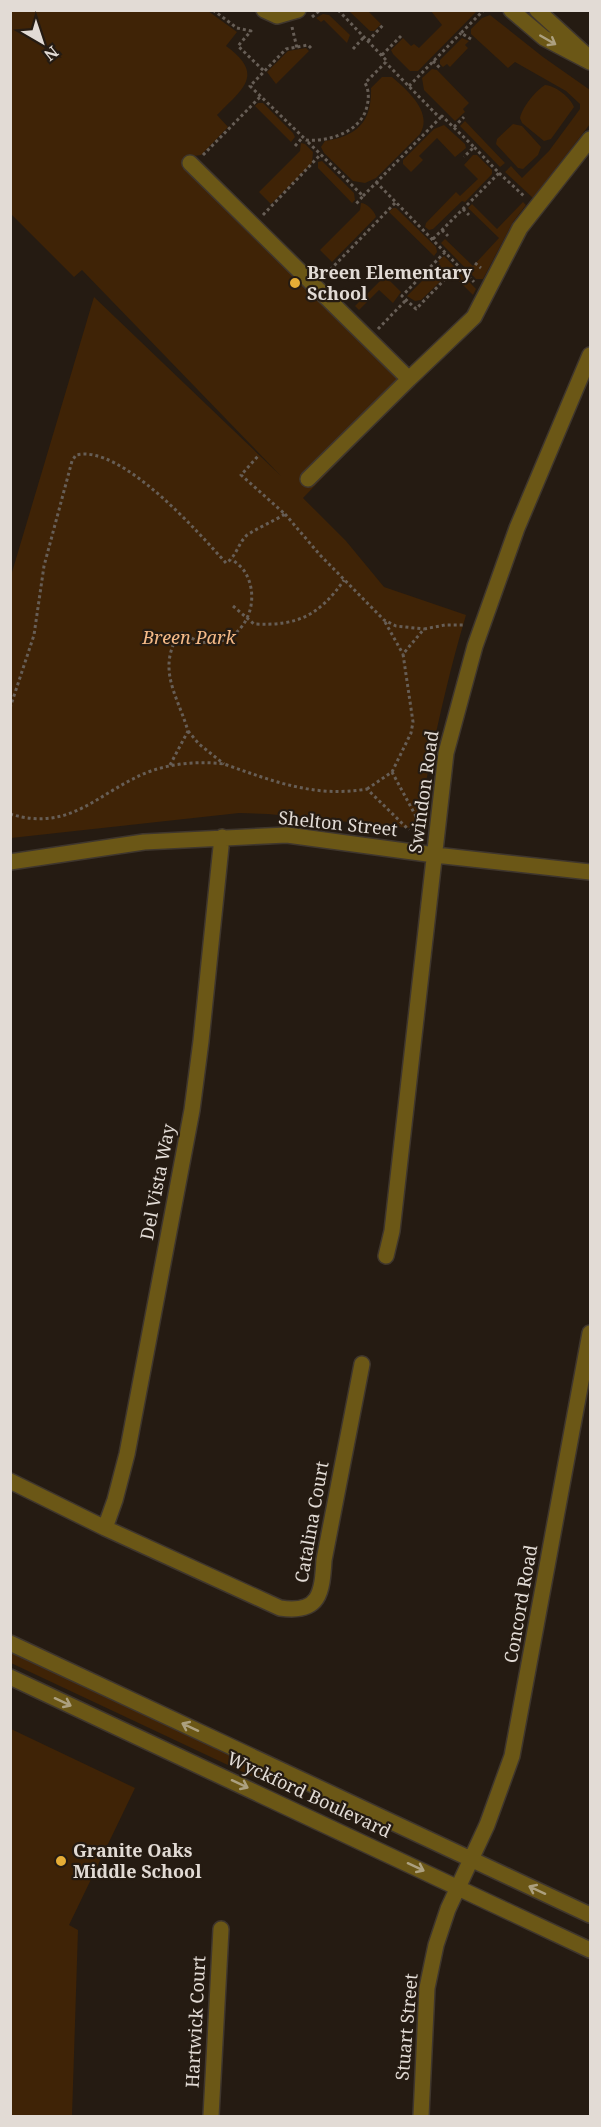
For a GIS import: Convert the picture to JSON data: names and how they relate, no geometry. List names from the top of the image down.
{
  "streets": {
    "street": [
      "Swindon Road",
      "Shelton Street",
      "Del Vista Way",
      "Catalina Court",
      "Concord Road",
      "Wyckford Boulevard",
      "Hartwick Court",
      "Stuart Street"
    ]
  },
  "crossings": [
    ["Swindon Road", "Shelton Street"],
    ["Shelton Street", "Del Vista Way"],
    ["Del Vista Way", "Catalina Court"],
    ["Concord Road", "Wyckford Boulevard"],
    ["Concord Road", "Stuart Street"],
    ["Wyckford Boulevard", "Stuart Street"]
  ],
  "parks": ["Breen Park"],
  "places": ["Breen Elementary School", "Granite Oaks Middle School"],
  "north": "bottom right"
}
